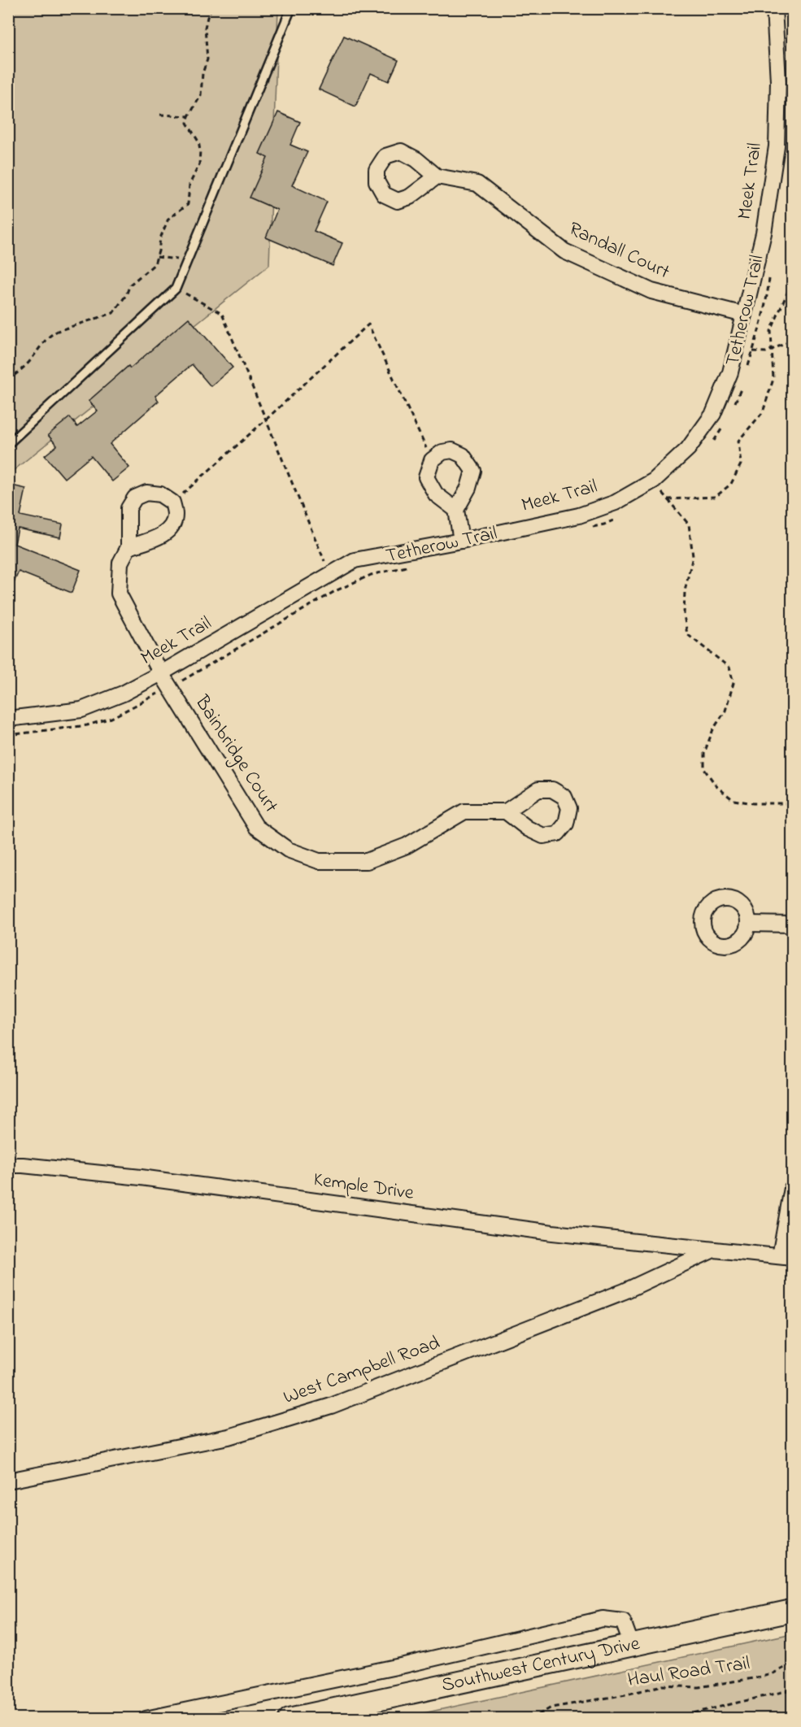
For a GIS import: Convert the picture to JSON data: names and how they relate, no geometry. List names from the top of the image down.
{
  "streets": {
    "main road": ["Southwest Century Drive"],
    "street": [
      "Meek Trail",
      "Randall Court",
      "Bainbridge Court",
      "Kemple Drive",
      "West Campbell Road"
    ],
    "path": ["Tetherow Trail", "Haul Road Trail"]
  },
  "crossings": [
    ["Meek Trail", "Randall Court"],
    ["Meek Trail", "Bainbridge Court"],
    ["Tetherow Trail", "Bainbridge Court"],
    ["Kemple Drive", "West Campbell Road"]
  ]
}
